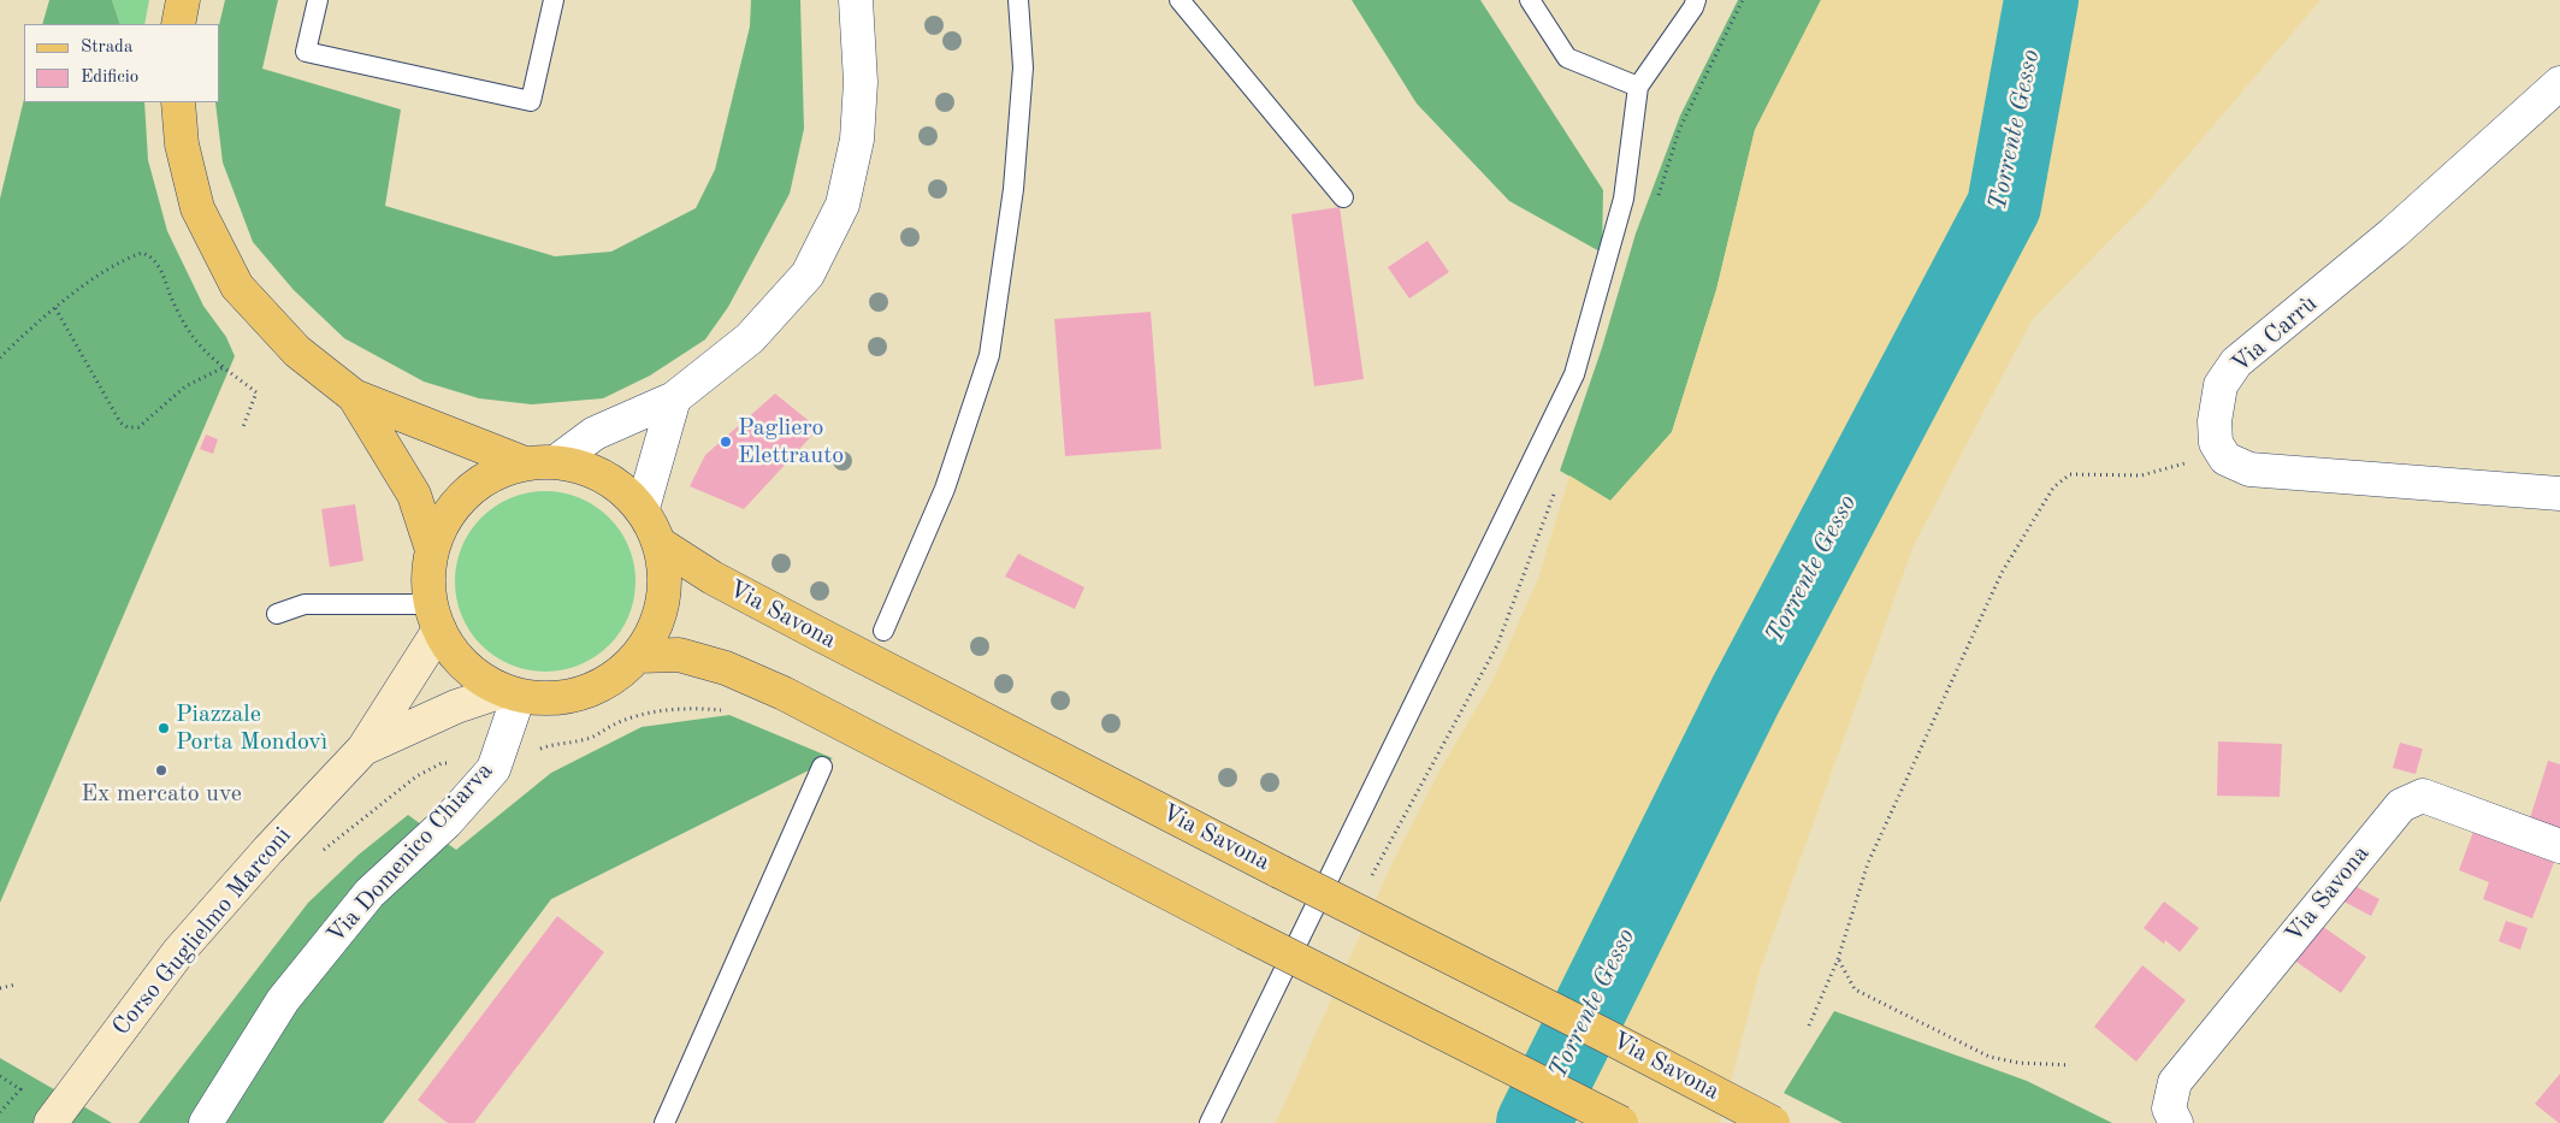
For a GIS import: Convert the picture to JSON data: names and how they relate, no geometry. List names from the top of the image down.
{
  "streets": {
    "main road": ["Via Savona"],
    "street": ["Via Carrù", "Via Domenico Chiarva", "Corso Guglielmo Marconi"]
  },
  "crossings": [
    ["Via Domenico Chiarva", "Corso Guglielmo Marconi"]
  ],
  "water": ["Torrente Gesso"],
  "places": ["Pagliero Elettrauto", "Piazzale Porta Mondovì", "Ex mercato uve"],
  "legend": ["Strada", "Edificio"]
}
